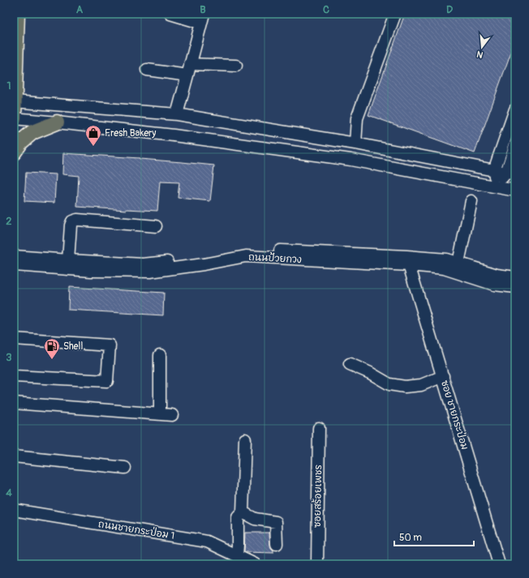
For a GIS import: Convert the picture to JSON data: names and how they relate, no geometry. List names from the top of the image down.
{
  "streets": {
    "street": [
      "ถนนป้วยกวง",
      "ซอย ชายกระป่อม",
      "ซอยสร้อยเพชร",
      "ถนนชายกระป่อม 1"
    ]
  },
  "crossings": [
    ["ถนนป้วยกวง", "ซอย ชายกระป่อม"]
  ],
  "places": {
    "shop": ["Fresh Bakery"],
    "fuel station": ["Shell"]
  },
  "scale_bar": "50 m",
  "north": "bottom",
  "grid": {
    "columns": [
      "A",
      "B",
      "C",
      "D"
    ],
    "rows": [
      "1",
      "2",
      "3",
      "4"
    ]
  }
}
